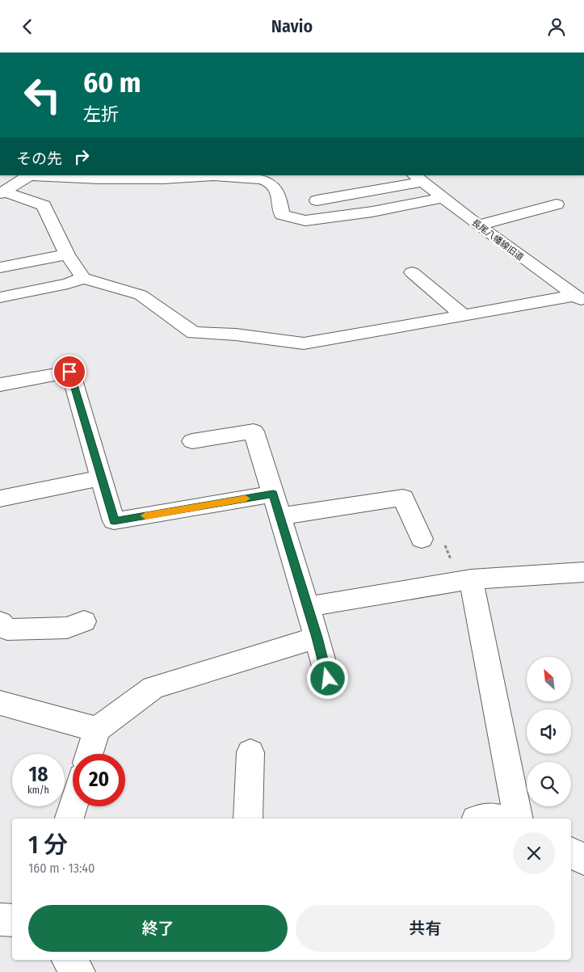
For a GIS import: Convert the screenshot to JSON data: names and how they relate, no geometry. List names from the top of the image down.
{
  "streets": {
    "street": ["長尾八幡線旧道"]
  },
  "north": "top left",
  "page": {
    "header": "Navio",
    "turn": ["60 m", "左折"],
    "then": "その先",
    "speed": "18 km/h",
    "limit": "20",
    "heading": ["1 分", "160 m · 13:40"],
    "buttons": ["終了", "共有"]
  }
}
